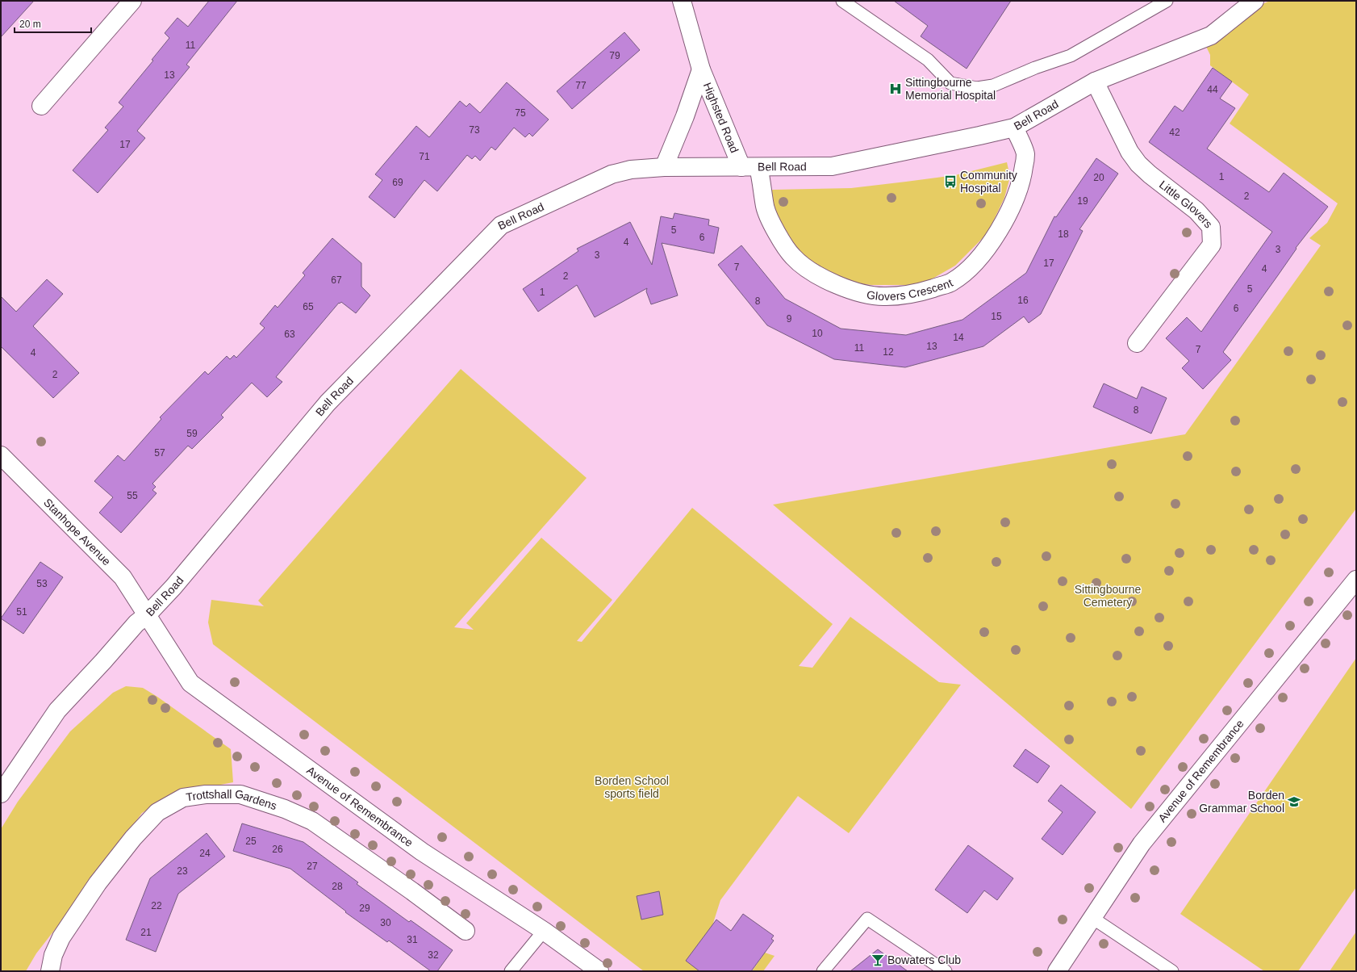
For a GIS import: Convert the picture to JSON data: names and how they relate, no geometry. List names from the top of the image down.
{
  "streets": {
    "street": [
      "Bell Road",
      "Highsted Road",
      "Little Glovers",
      "Glovers Crescent",
      "Stanhope Avenue",
      "Avenue of Remembrance",
      "Trottshall Gardens"
    ]
  },
  "crossings": [
    ["Bell Road", "Highsted Road"],
    ["Bell Road", "Little Glovers"],
    ["Bell Road", "Glovers Crescent"],
    ["Bell Road", "Stanhope Avenue"],
    ["Bell Road", "Avenue of Remembrance"],
    ["Stanhope Avenue", "Avenue of Remembrance"]
  ],
  "parks": ["Sittingbourne Cemetery", "Borden School sports field"],
  "places": {
    "hospital": ["Sittingbourne Memorial Hospital"],
    "bus stop": ["Community Hospital"],
    "school or university": ["Borden Grammar School"],
    "bar": ["Bowaters Club"]
  },
  "house_numbers": [
    "11",
    "79",
    "13",
    "77",
    "44",
    "75",
    "73",
    "42",
    "17",
    "71",
    "1",
    "20",
    "69",
    "2",
    "19",
    "5",
    "18",
    "6",
    "4",
    "3",
    "3",
    "17",
    "7",
    "4",
    "2",
    "67",
    "5",
    "1",
    "16",
    "8",
    "65",
    "6",
    "15",
    "9",
    "10",
    "63",
    "14",
    "13",
    "11",
    "7",
    "12",
    "4",
    "2",
    "8",
    "59",
    "57",
    "55",
    "53",
    "51",
    "25",
    "26",
    "24",
    "27",
    "23",
    "28",
    "22",
    "29",
    "30",
    "21",
    "31",
    "32"
  ],
  "scale_bar": "20 m"
}
